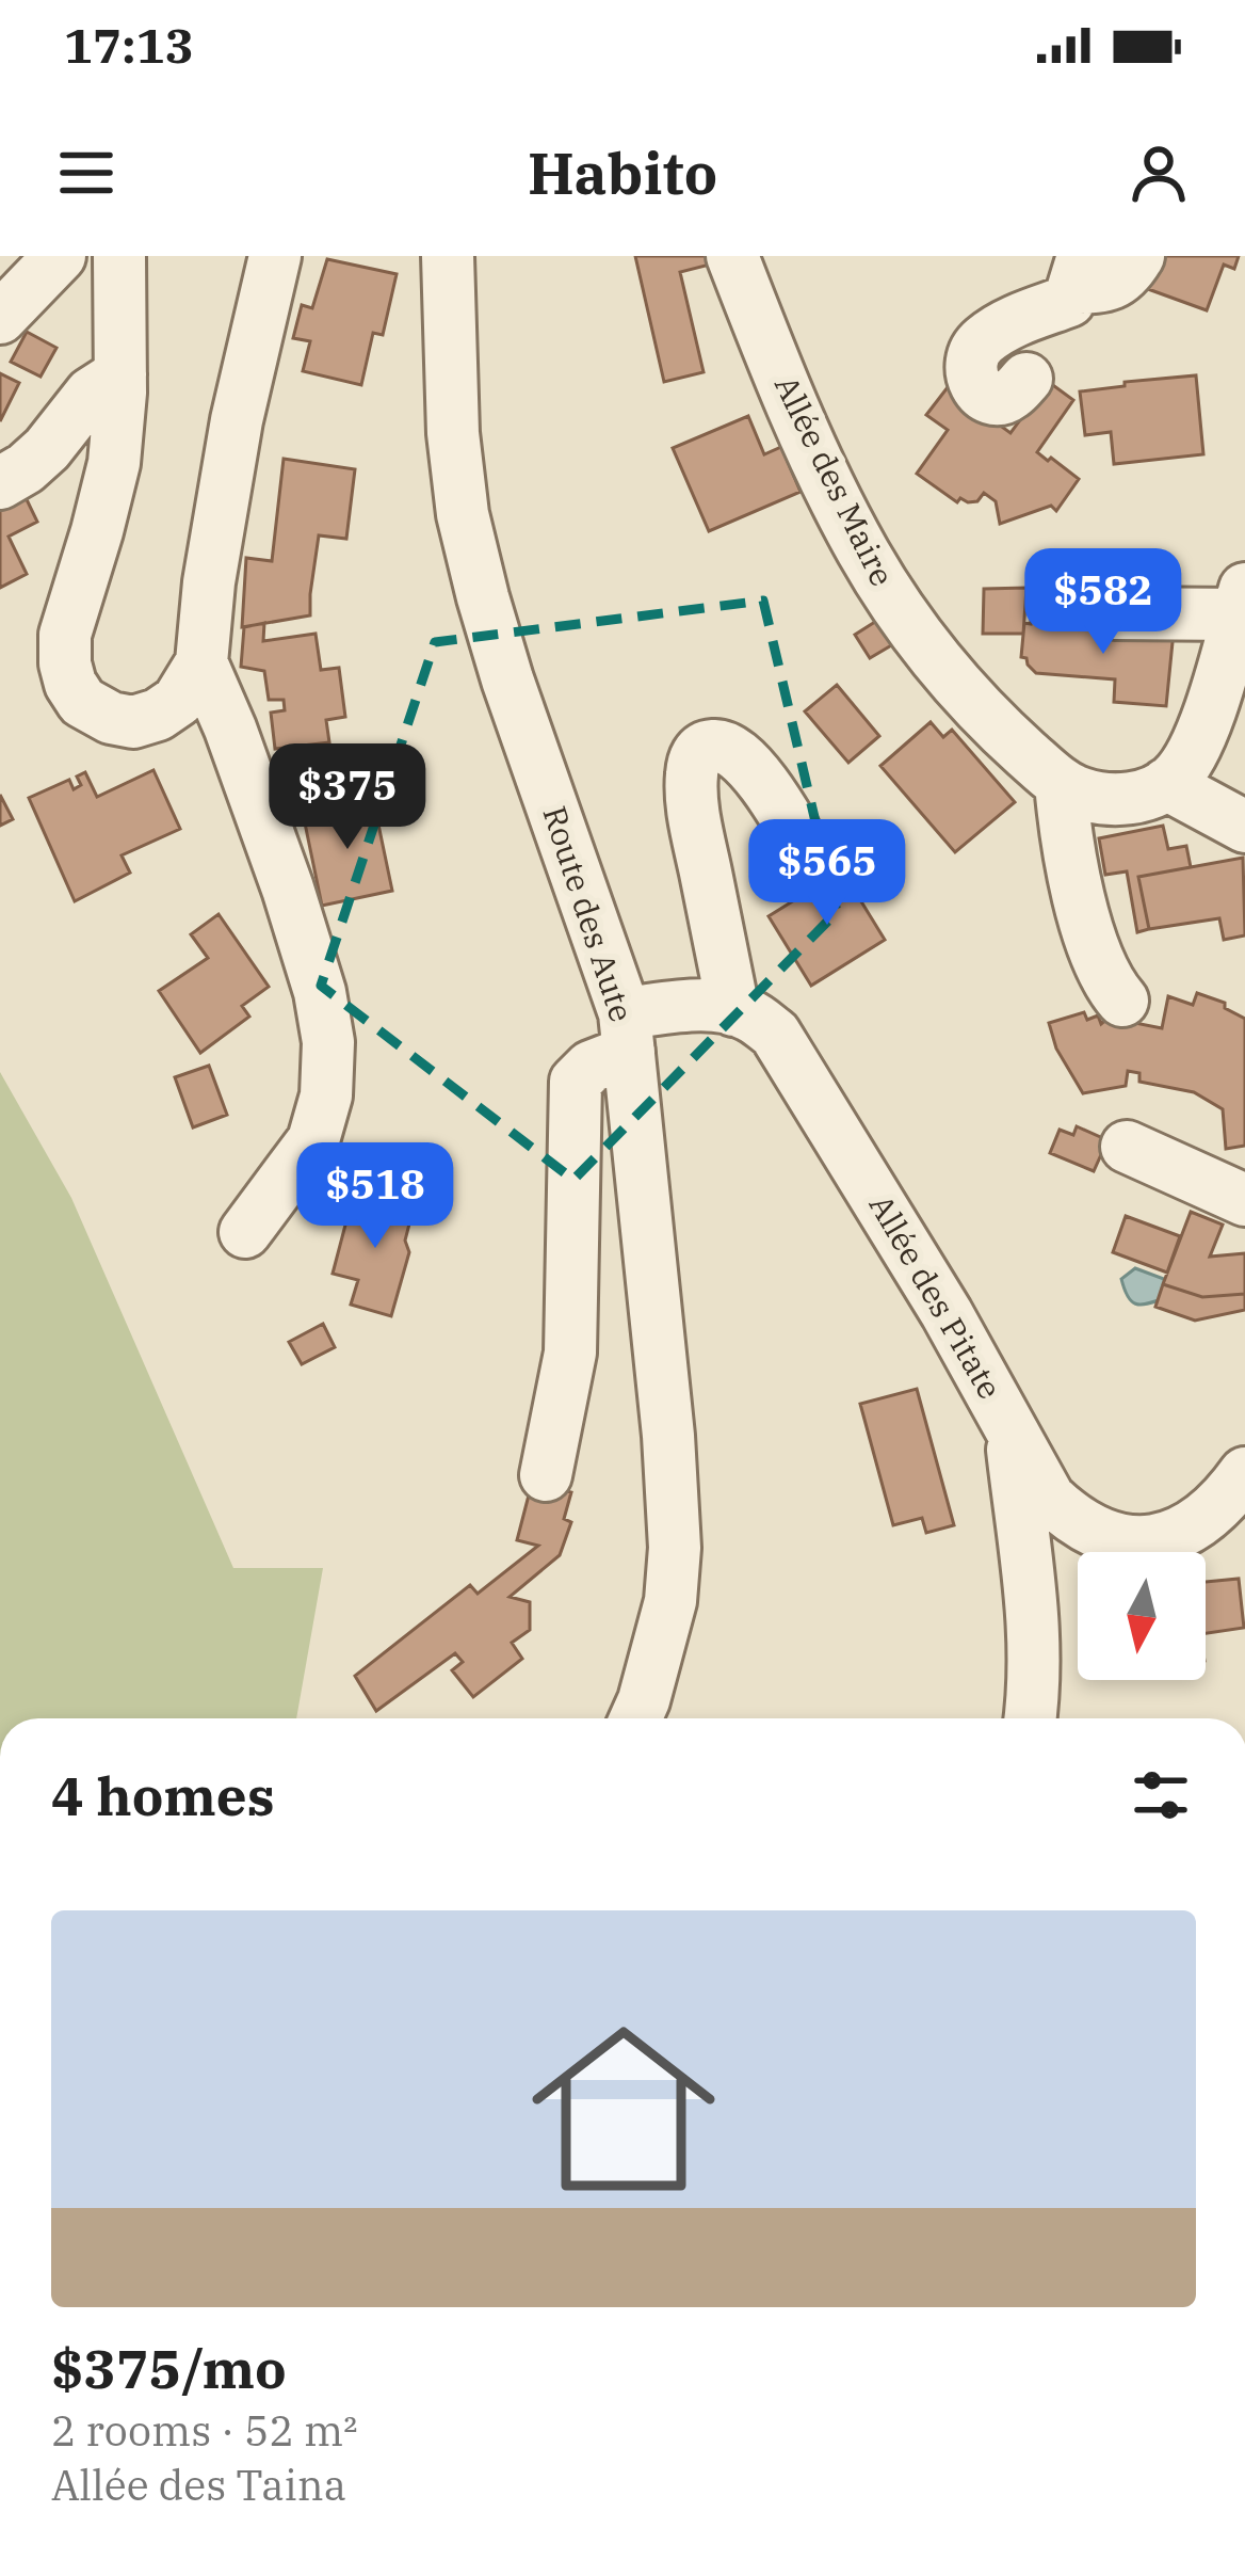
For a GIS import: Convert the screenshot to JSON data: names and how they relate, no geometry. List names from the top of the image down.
{
  "streets": {
    "street": ["Allée des Maire", "Route des Aute", "Allée des Pitate"]
  },
  "north": "bottom",
  "page": {
    "status": "17:13",
    "header": "Habito",
    "price": [
      "$582",
      "$375",
      "$565",
      "$518"
    ],
    "heading": "4 homes",
    "list": [
      {
        "name": "$375/mo",
        "note": "2 rooms · 52 m² · Allée des Taina"
      }
    ]
  }
}
